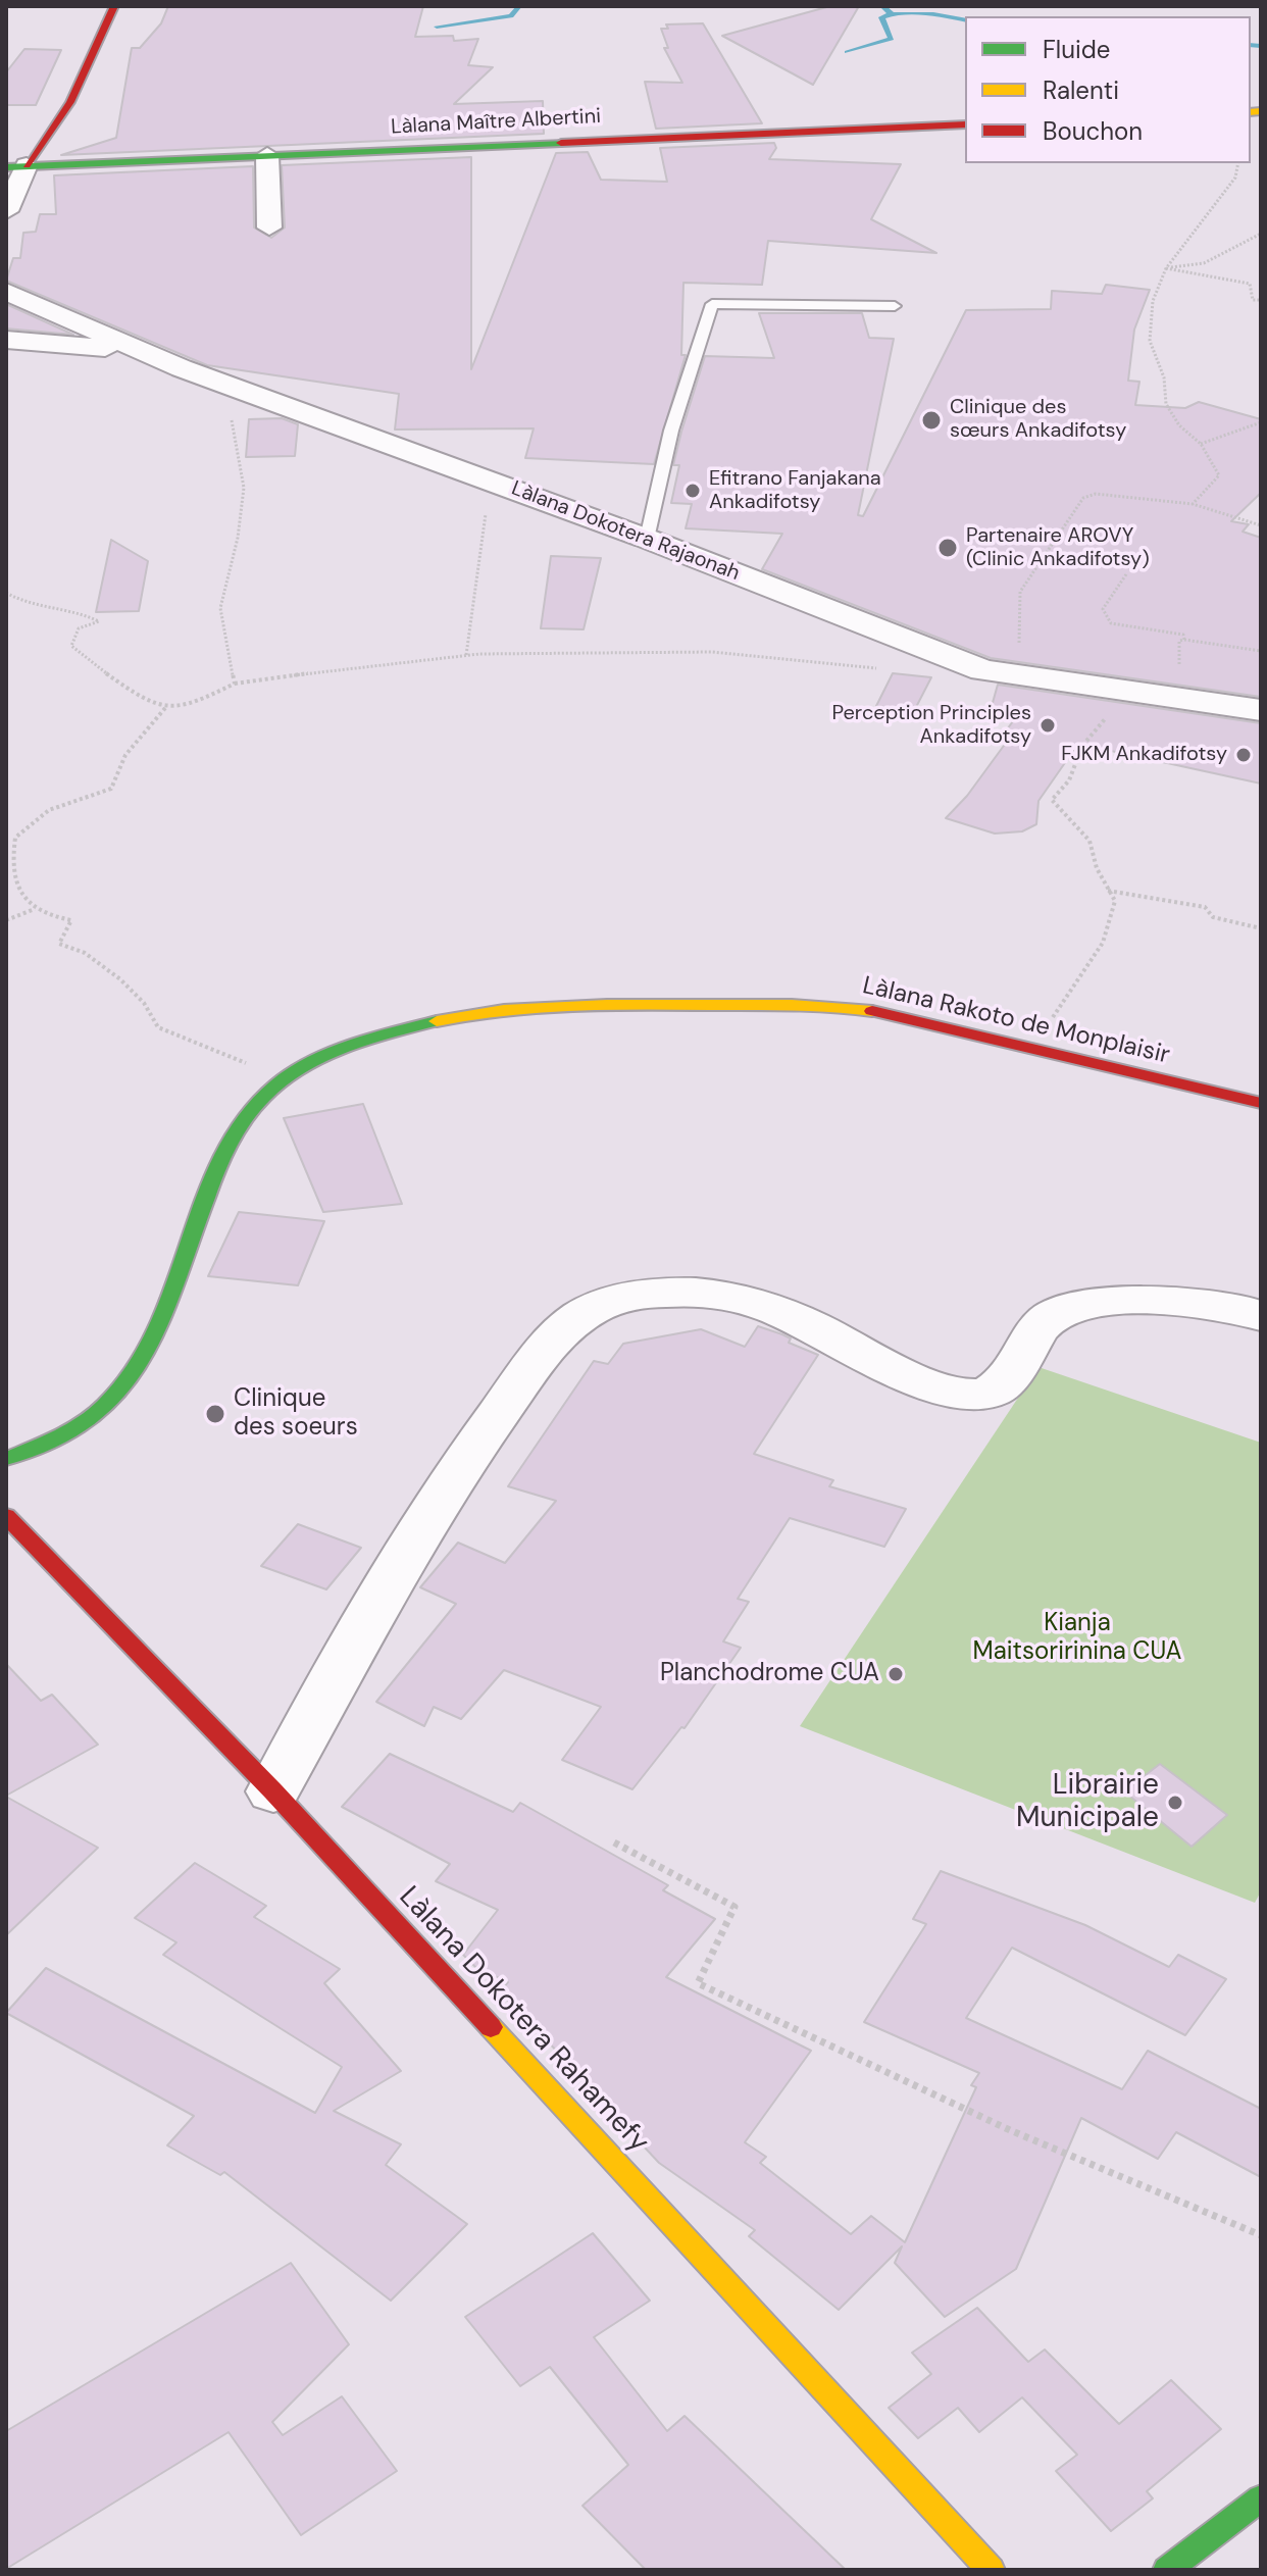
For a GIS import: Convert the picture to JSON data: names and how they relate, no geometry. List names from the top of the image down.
{
  "streets": {
    "main road": ["Làlana Maître Albertini", "Làlana Rakoto de Monplaisir", "Làlana Dokotera Rahamefy"],
    "street": ["Làlana Dokotera Rajaonah"]
  },
  "parks": ["Kianja Maitsoririnina CUA"],
  "places": [
    "Clinique des sœurs Ankadifotsy",
    "Efitrano Fanjakana Ankadifotsy",
    "Partenaire AROVY (Clinic Ankadifotsy)",
    "Perception Principles Ankadifotsy",
    "FJKM Ankadifotsy",
    "Clinique des soeurs",
    "Planchodrome CUA",
    "Librairie Municipale"
  ],
  "legend": ["Fluide", "Ralenti", "Bouchon"]
}
